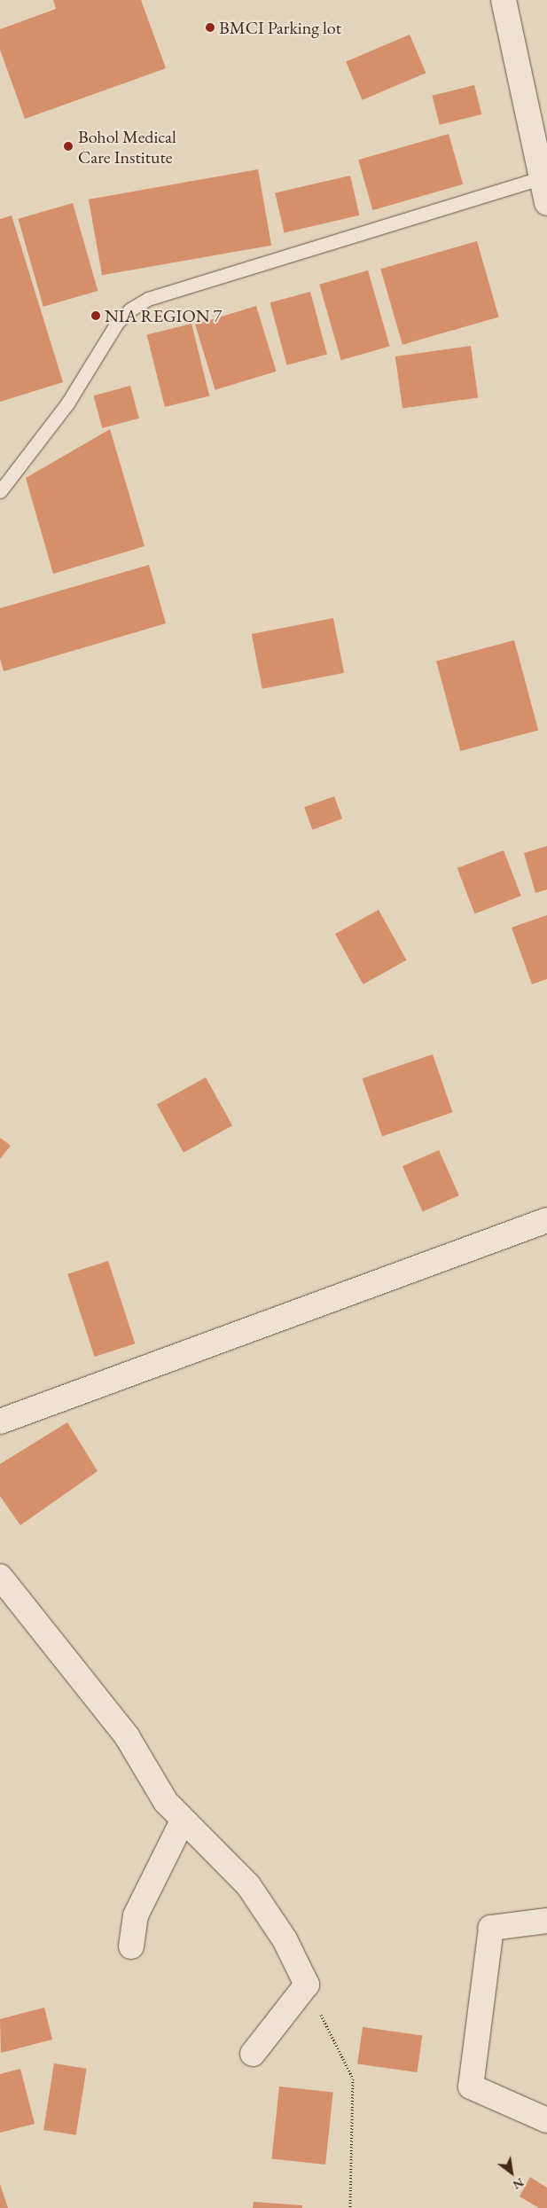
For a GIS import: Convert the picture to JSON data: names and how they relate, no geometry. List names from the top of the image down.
{
  "places": ["BMCI Parking lot", "Bohol Medical Care Institute", "NIA REGION 7"],
  "north": "bottom right"
}
